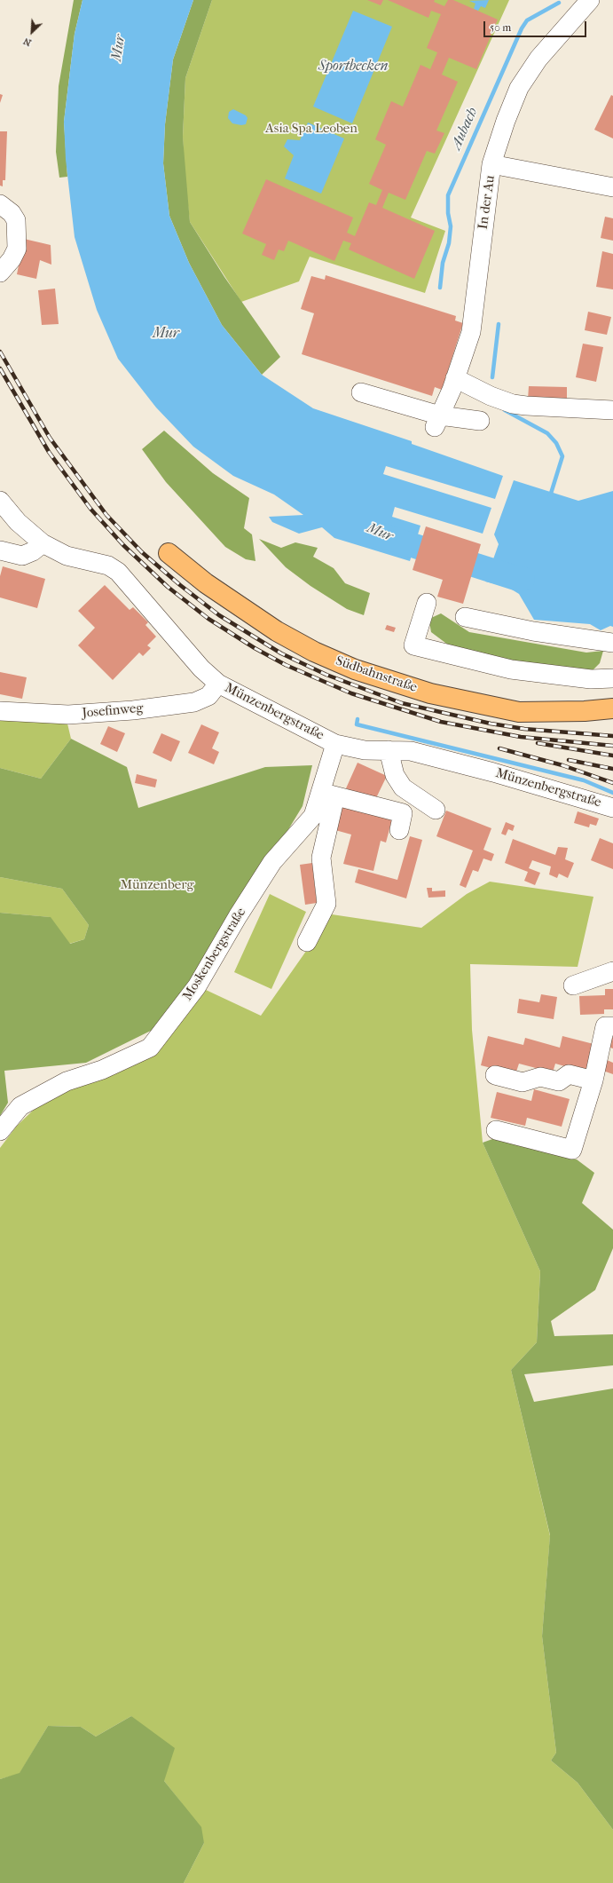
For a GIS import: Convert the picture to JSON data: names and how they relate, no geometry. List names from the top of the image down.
{
  "streets": {
    "main road": ["Südbahnstraße"],
    "street": [
      "In der Au",
      "Josefinweg",
      "Münzenbergstraße",
      "Moskenbergstraße"
    ]
  },
  "crossings": [
    ["Josefinweg", "Münzenbergstraße"],
    ["Münzenbergstraße", "Moskenbergstraße"]
  ],
  "water": ["Mur", "Sportbecken", "Aubach"],
  "parks": ["Asia Spa Leoben", "Münzenberg"],
  "scale_bar": "50 m",
  "north": "bottom left"
}
